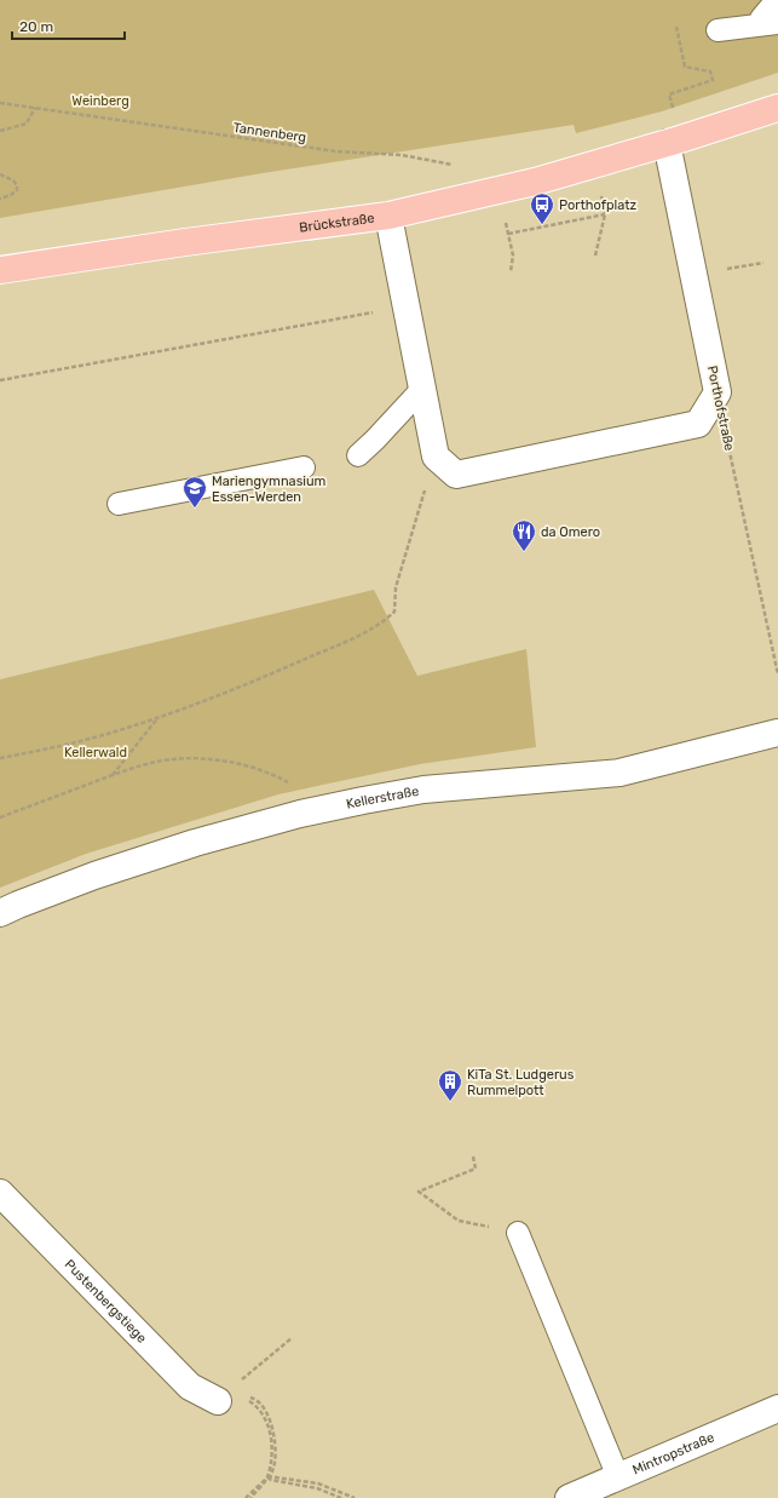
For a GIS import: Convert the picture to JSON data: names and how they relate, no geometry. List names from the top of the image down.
{
  "streets": {
    "main road": ["Brückstraße"],
    "street": [
      "Porthofstraße",
      "Kellerstraße",
      "Pustenbergstiege",
      "Mintropstraße"
    ],
    "path": ["Tannenberg"]
  },
  "crossings": [
    ["Brückstraße", "Porthofstraße"]
  ],
  "parks": ["Weinberg", "Kellerwald"],
  "places": {
    "bus stop": ["Porthofplatz"],
    "school or university": ["Mariengymnasium Essen-Werden"],
    "restaurant": ["da Omero"],
    "building": ["KiTa St. Ludgerus Rummelpott"]
  },
  "scale_bar": "20 m"
}
